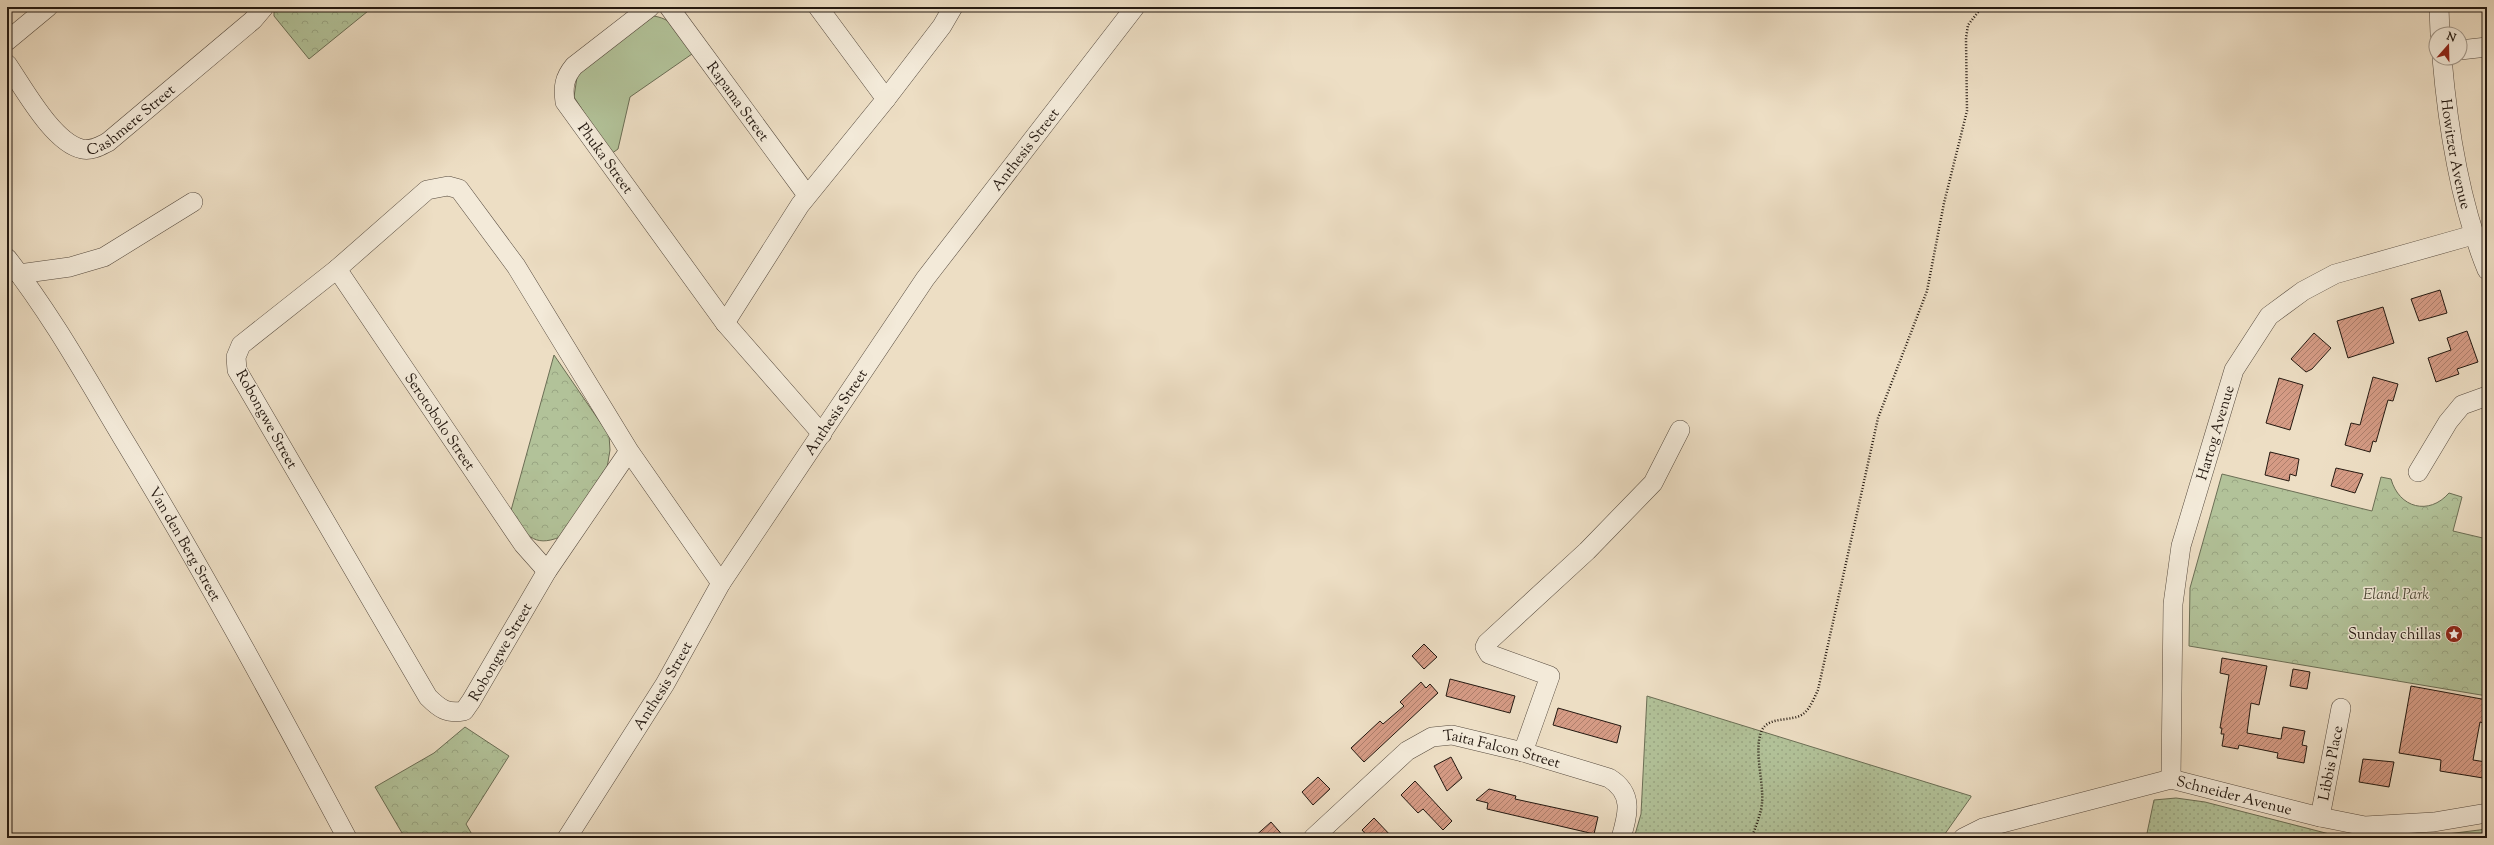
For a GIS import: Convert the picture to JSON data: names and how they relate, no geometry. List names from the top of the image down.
{
  "streets": {
    "street": [
      "Rapama Street",
      "Cashmere Street",
      "Anthesis Street",
      "Howitzer Avenue",
      "Phuka Street",
      "Robongwe Street",
      "Serotobolo Street",
      "Hartog Avenue",
      "Van den Berg Street",
      "Taita Falcon Street",
      "Libbis Place",
      "Schneider Avenue"
    ]
  },
  "crossings": [
    ["Anthesis Street", "Phuka Street"],
    ["Anthesis Street", "Robongwe Street"],
    ["Howitzer Avenue", "Hartog Avenue"],
    ["Robongwe Street", "Serotobolo Street"],
    ["Hartog Avenue", "Schneider Avenue"],
    ["Libbis Place", "Schneider Avenue"]
  ],
  "parks": ["Eland Park"],
  "places": {
    "place": ["Sunday chillas"]
  },
  "north": "top"
}
